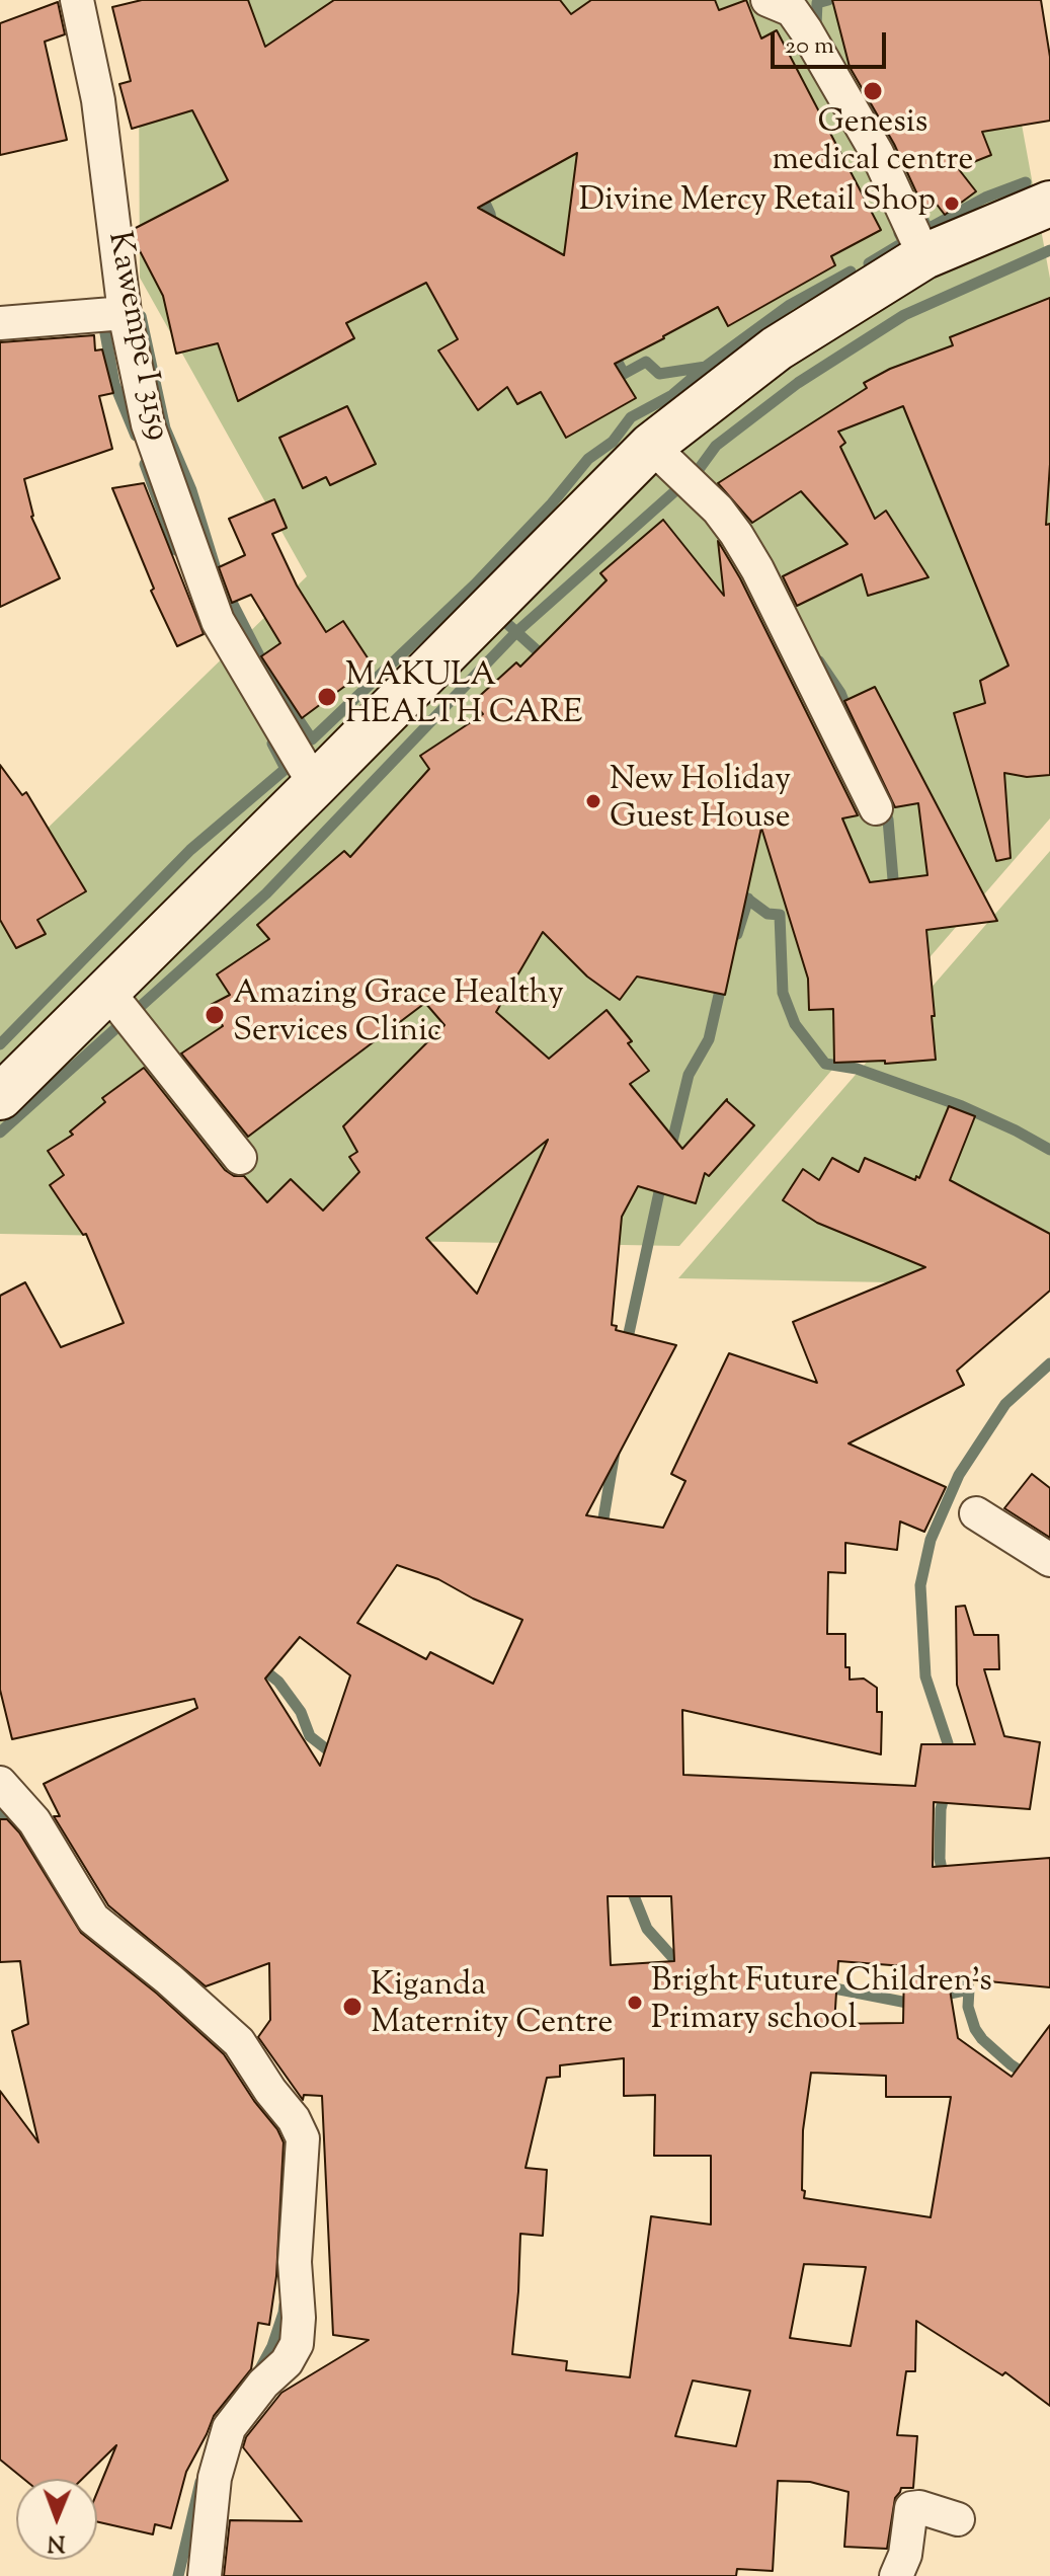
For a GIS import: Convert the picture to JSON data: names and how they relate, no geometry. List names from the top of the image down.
{
  "streets": {
    "street": ["Kawempe I 3159"]
  },
  "places": [
    "Genesis medical centre",
    "Divine Mercy Retail Shop",
    "MAKULA HEALTH CARE",
    "New Holiday Guest House",
    "Amazing Grace Healthy Services Clinic",
    "Bright Future Children's Primary school",
    "Kiganda Maternity Centre"
  ],
  "scale_bar": "20 m",
  "north": "bottom"
}
